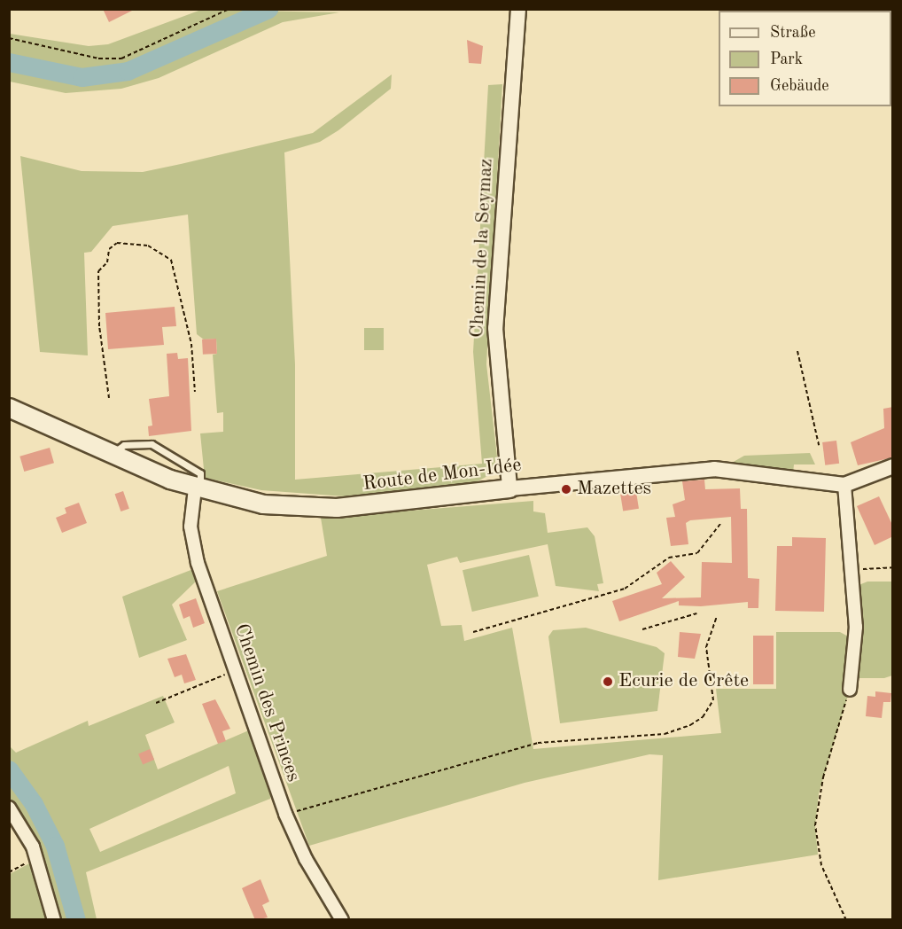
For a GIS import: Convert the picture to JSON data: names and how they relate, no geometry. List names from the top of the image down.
{
  "streets": {
    "main road": ["Route de Mon-Idée"],
    "street": ["Chemin de la Seymaz", "Chemin des Princes"]
  },
  "crossings": [
    ["Chemin de la Seymaz", "Route de Mon-Idée"],
    ["Route de Mon-Idée", "Chemin des Princes"]
  ],
  "places": ["Mazettes", "Ecurie de Crête"],
  "legend": ["Straße", "Park", "Gebäude"]
}
